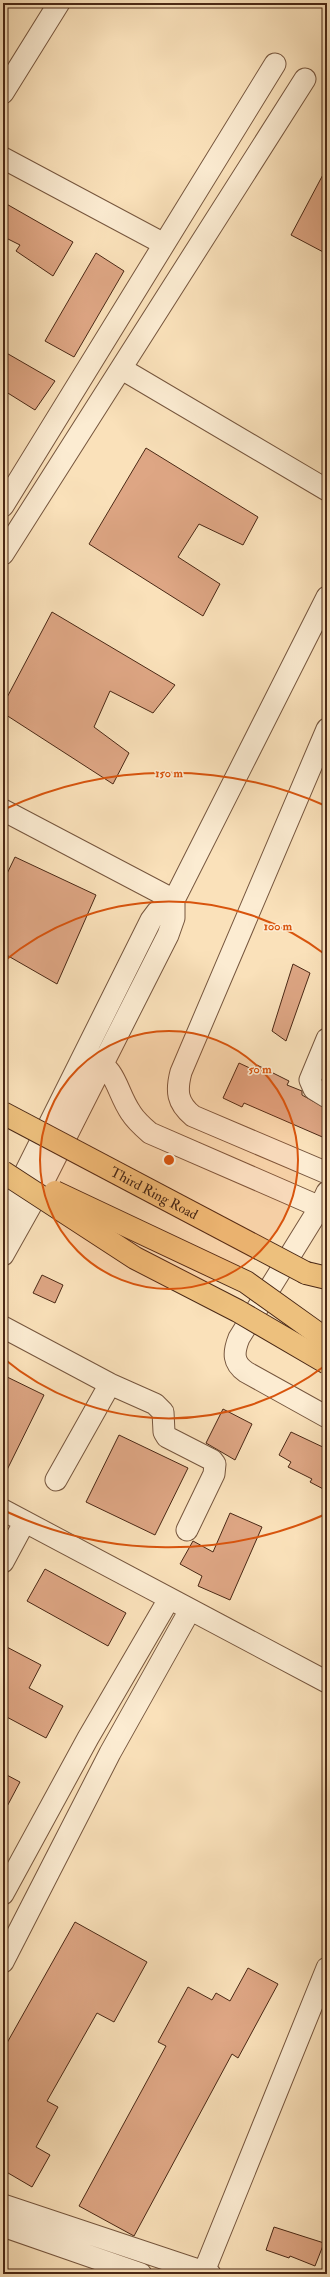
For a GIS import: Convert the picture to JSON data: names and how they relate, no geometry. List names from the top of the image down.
{
  "streets": {
    "highway": ["Third Ring Road"]
  },
  "rings": ["150 m", "100 m", "50 m"]
}
